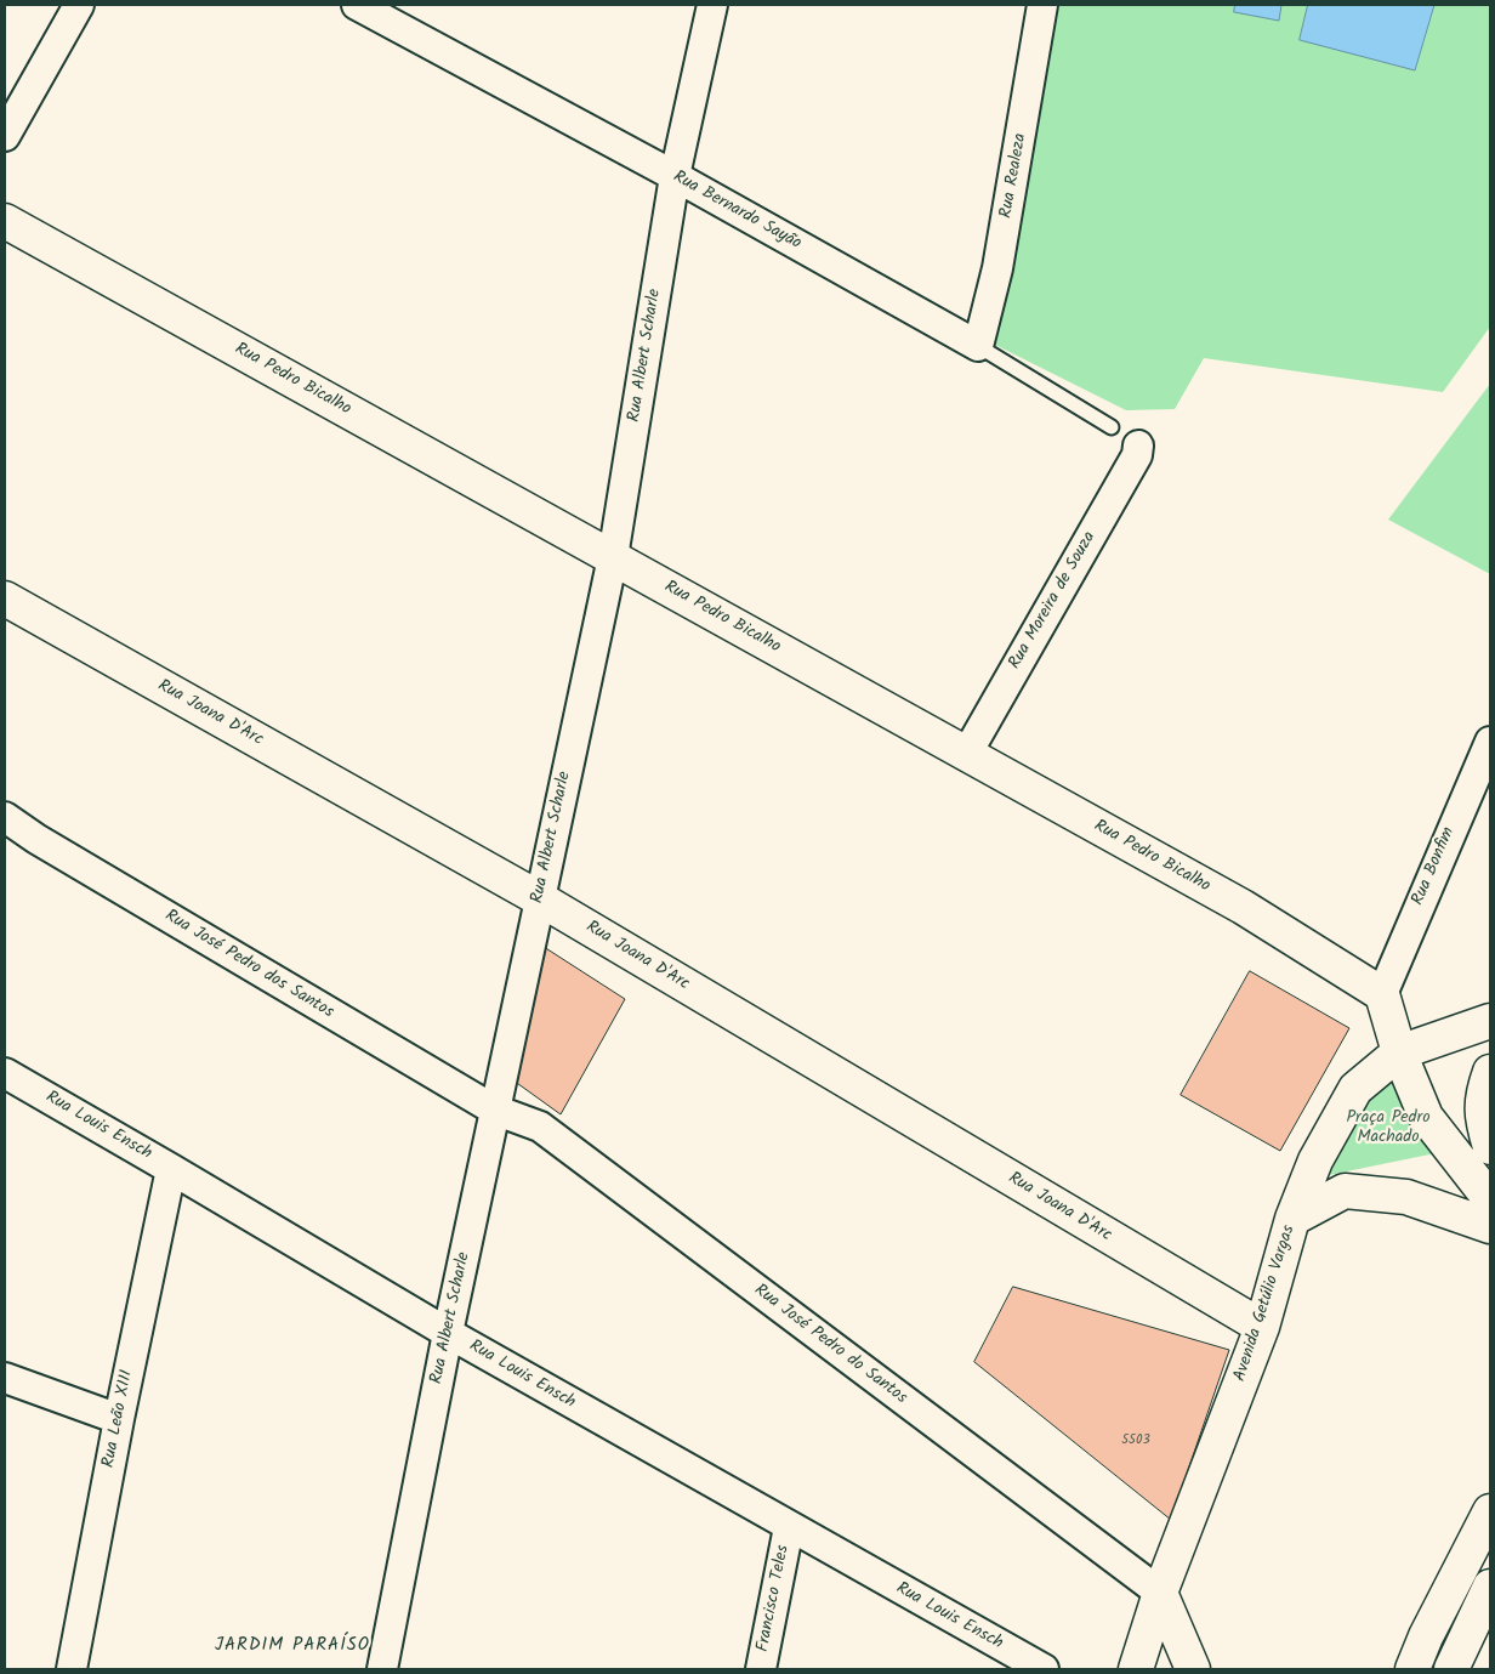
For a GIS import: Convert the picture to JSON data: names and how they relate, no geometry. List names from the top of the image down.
{
  "streets": {
    "street": [
      "Rua Realeza",
      "Rua Bernardo Sayão",
      "Rua Albert Scharle",
      "Rua Pedro Bicalho",
      "Rua Moreira de Souza",
      "Rua Joana D'Arc",
      "Rua Bonfim",
      "Rua José Pedro dos Santos",
      "Rua Louis Ensch",
      "Avenida Getúlio Vargas",
      "Rua José Pedro do Santos",
      "Rua Leão XIII",
      "Francisco Teles"
    ]
  },
  "crossings": [
    ["Rua Realeza", "Rua Bernardo Sayão"],
    ["Rua Bernardo Sayão", "Rua Albert Scharle"],
    ["Rua Albert Scharle", "Rua Pedro Bicalho"],
    ["Rua Albert Scharle", "Rua Joana D'Arc"],
    ["Rua Albert Scharle", "Rua José Pedro dos Santos"],
    ["Rua Albert Scharle", "Rua Louis Ensch"],
    ["Rua Albert Scharle", "Rua José Pedro do Santos"],
    ["Rua Pedro Bicalho", "Rua Moreira de Souza"],
    ["Rua Pedro Bicalho", "Rua Bonfim"],
    ["Rua Joana D'Arc", "Avenida Getúlio Vargas"],
    ["Rua José Pedro dos Santos", "Rua José Pedro do Santos"],
    ["Rua Louis Ensch", "Rua Leão XIII"],
    ["Rua Louis Ensch", "Francisco Teles"],
    ["Avenida Getúlio Vargas", "Rua José Pedro do Santos"]
  ],
  "districts": ["JARDIM PARAÍSO"],
  "parks": ["Praça Pedro Machado"],
  "house_numbers": ["5503"]
}
